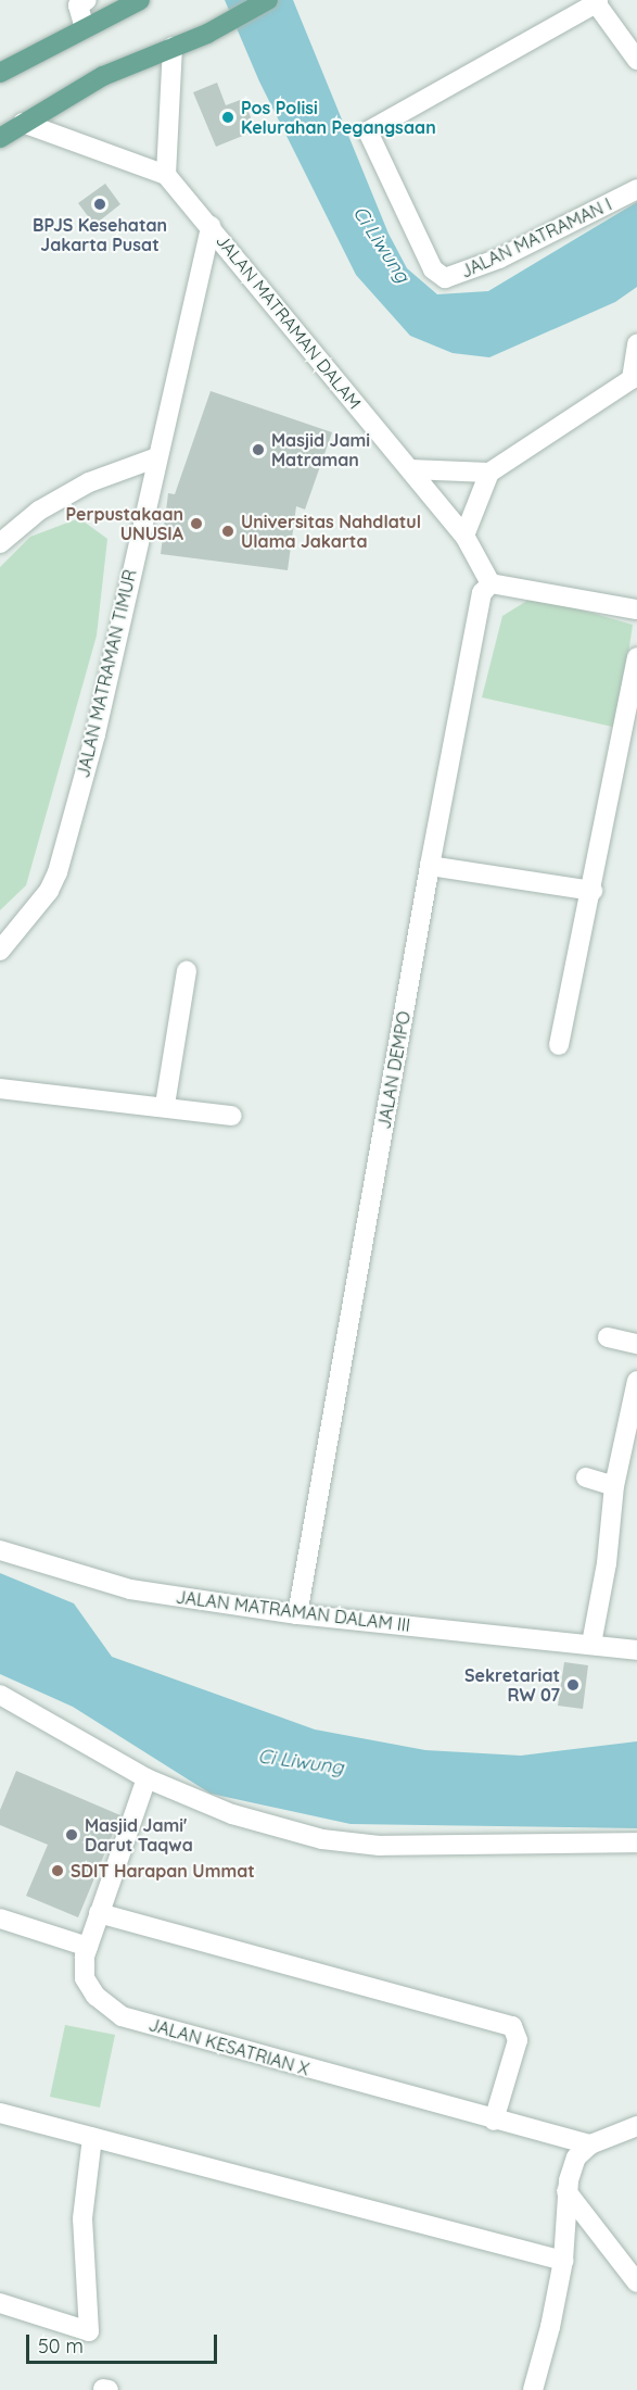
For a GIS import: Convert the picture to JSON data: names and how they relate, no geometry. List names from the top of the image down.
{
  "streets": {
    "street": [
      "JALAN MATRAMAN I",
      "JALAN MATRAMAN DALAM",
      "JALAN MATRAMAN TIMUR",
      "JALAN DEMPO",
      "JALAN MATRAMAN DALAM III",
      "JALAN KESATRIAN X"
    ]
  },
  "crossings": [
    ["JALAN MATRAMAN DALAM", "JALAN MATRAMAN TIMUR"],
    ["JALAN DEMPO", "JALAN MATRAMAN DALAM III"]
  ],
  "water": ["Ci Liwung"],
  "places": [
    "Pos Polisi Kelurahan Pegangsaan",
    "BPJS Kesehatan Jakarta Pusat",
    "Masjid Jami Matraman",
    "Perpustakaan UNUSIA",
    "Universitas Nahdlatul Ulama Jakarta",
    "Sekretariat RW 07",
    "Masjid Jami' Darut Taqwa",
    "SDIT Harapan Ummat"
  ],
  "scale_bar": "50 m"
}
